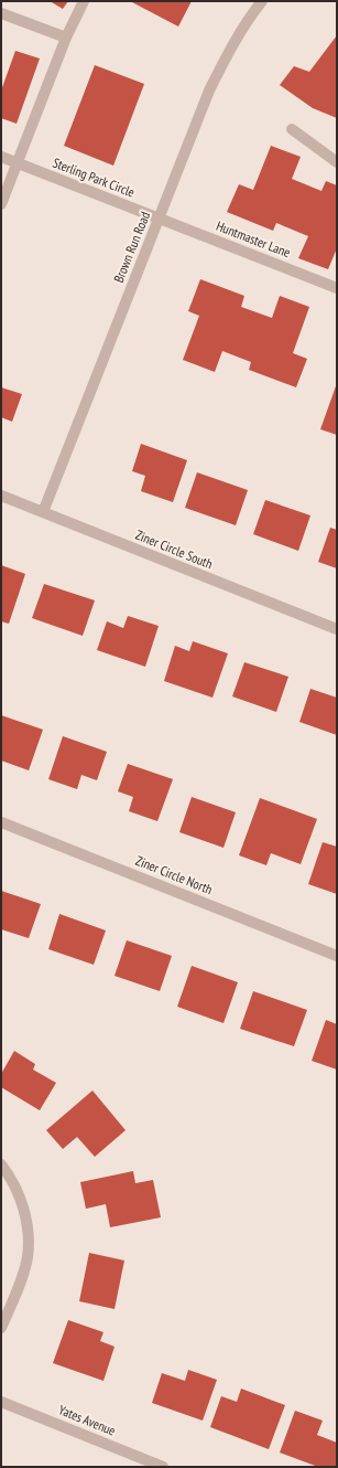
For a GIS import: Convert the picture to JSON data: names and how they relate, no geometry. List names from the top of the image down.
{
  "streets": {
    "street": [
      "Sterling Park Circle",
      "Huntmaster Lane",
      "Brown Run Road",
      "Ziner Circle South",
      "Ziner Circle North",
      "Yates Avenue"
    ]
  },
  "crossings": [
    ["Sterling Park Circle", "Huntmaster Lane"],
    ["Sterling Park Circle", "Brown Run Road"],
    ["Huntmaster Lane", "Brown Run Road"],
    ["Brown Run Road", "Ziner Circle South"]
  ]
}
